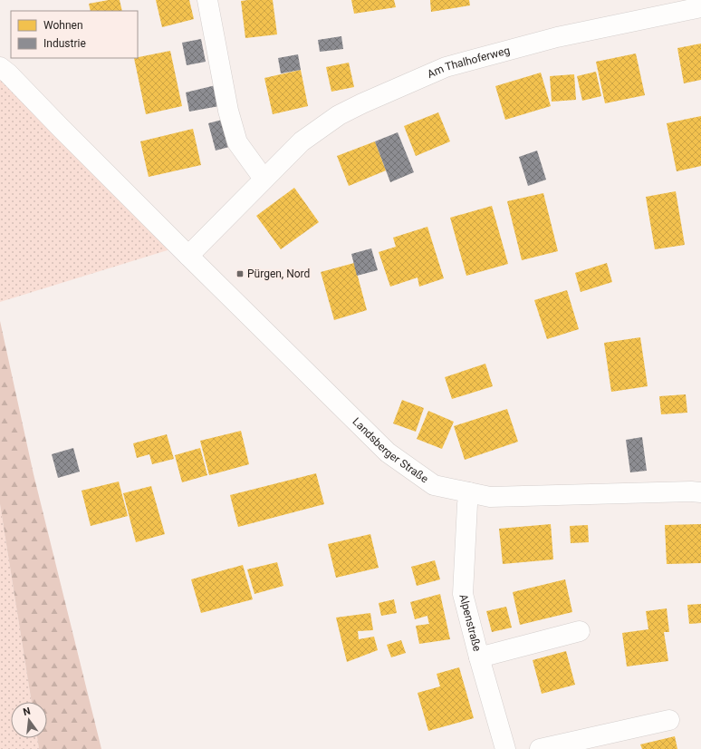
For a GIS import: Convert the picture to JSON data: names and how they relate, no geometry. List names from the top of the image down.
{
  "streets": {
    "street": ["Am Thalhoferweg", "Landsberger Straße", "Alpenstraße"]
  },
  "crossings": [
    ["Am Thalhoferweg", "Landsberger Straße"],
    ["Landsberger Straße", "Alpenstraße"]
  ],
  "places": {
    "transit": ["Pürgen, Nord"]
  },
  "legend": ["Wohnen", "Industrie"],
  "north": "top"
}
